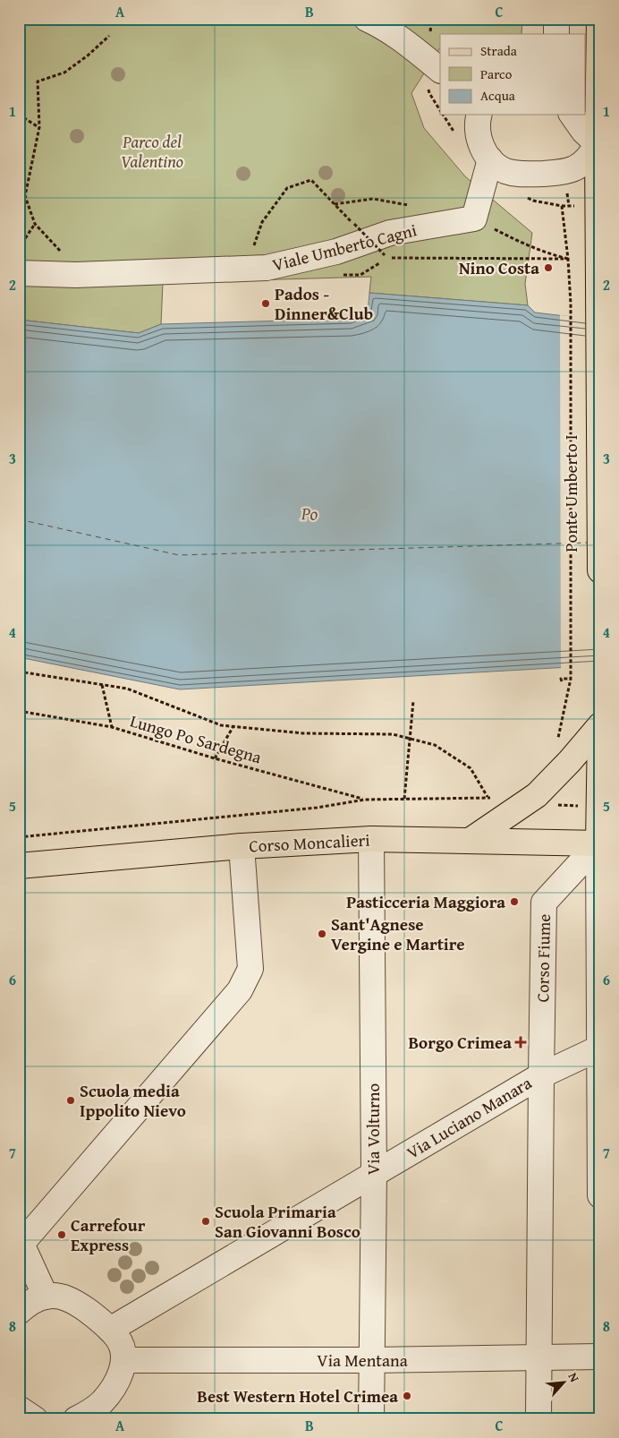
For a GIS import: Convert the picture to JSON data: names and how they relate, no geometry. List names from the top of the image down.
{
  "streets": {
    "main road": ["Ponte Umberto I", "Corso Moncalieri"],
    "street": [
      "Viale Umberto Cagni",
      "Corso Fiume",
      "Via Luciano Manara",
      "Via Volturno",
      "Via Mentana"
    ],
    "path": ["Lungo Po Sardegna"]
  },
  "crossings": [
    ["Corso Moncalieri", "Corso Fiume"],
    ["Corso Moncalieri", "Via Volturno"],
    ["Corso Fiume", "Via Luciano Manara"],
    ["Corso Fiume", "Via Mentana"],
    ["Via Luciano Manara", "Via Volturno"],
    ["Via Volturno", "Via Mentana"]
  ],
  "water": ["Po"],
  "parks": ["Parco del Valentino"],
  "places": {
    "other": [
      "Nino Costa",
      "Pados - Dinner&Club",
      "Pasticceria Maggiora",
      "Sant'Agnese Vergine e Martire",
      "Scuola media Ippolito Nievo",
      "Scuola Primaria San Giovanni Bosco",
      "Carrefour Express",
      "Best Western Hotel Crimea"
    ],
    "health": ["Borgo Crimea"]
  },
  "legend": ["Strada", "Parco", "Acqua"],
  "north": "top right",
  "grid": {
    "columns": ["A", "B", "C"],
    "rows": [
      "1",
      "2",
      "3",
      "4",
      "5",
      "6",
      "7",
      "8"
    ]
  }
}
